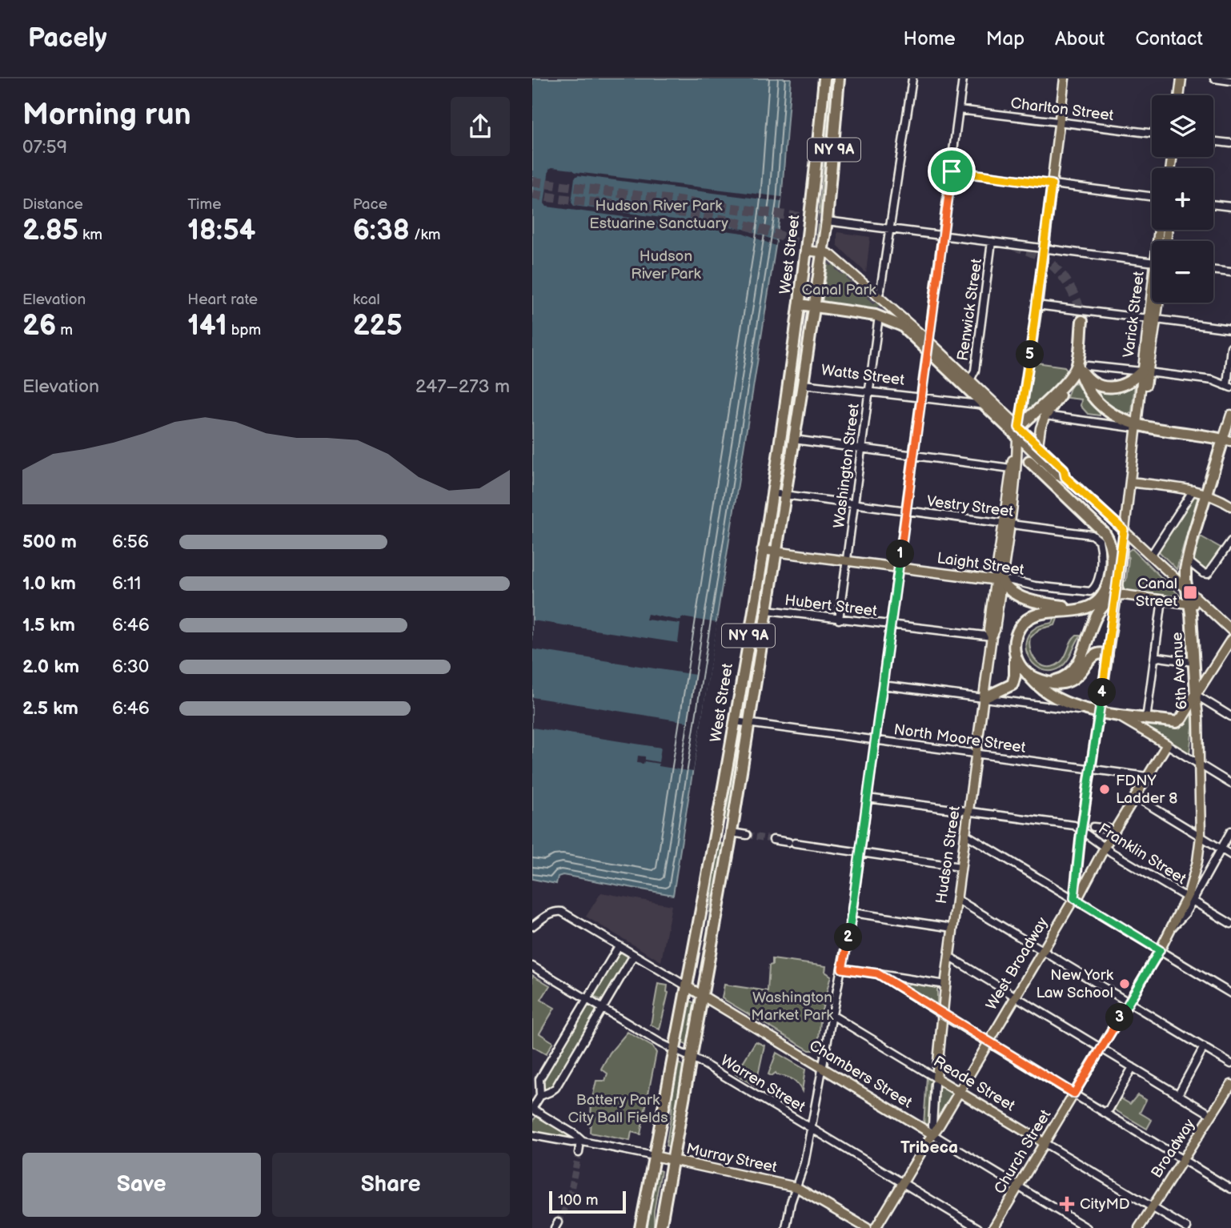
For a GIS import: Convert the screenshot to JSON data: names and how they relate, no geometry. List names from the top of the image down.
{
  "streets": {
    "highway": ["NY 9A", "West Street", "6th Avenue"],
    "main road": [
      "Varick Street",
      "Laight Street",
      "Hudson Street",
      "West Broadway",
      "Chambers Street",
      "Reade Street",
      "Broadway",
      "Church Street",
      "Murray Street"
    ],
    "street": [
      "Charlton Street",
      "Renwick Street",
      "Watts Street",
      "Washington Street",
      "Vestry Street",
      "Hubert Street",
      "North Moore Street",
      "Franklin Street",
      "Warren Street"
    ]
  },
  "crossings": [
    ["Charlton Street", "Hudson Street"],
    ["West Street", "Watts Street"],
    ["West Street", "Vestry Street"],
    ["West Street", "Laight Street"],
    ["West Street", "Hubert Street"],
    ["West Street", "North Moore Street"],
    ["West Street", "Chambers Street"],
    ["West Street", "Warren Street"],
    ["West Street", "Murray Street"],
    ["Varick Street", "North Moore Street"],
    ["Varick Street", "Franklin Street"],
    ["Varick Street", "West Broadway"],
    ["Watts Street", "Washington Street"],
    ["Washington Street", "Vestry Street"],
    ["Washington Street", "Laight Street"],
    ["Washington Street", "Hubert Street"],
    ["Vestry Street", "Laight Street"],
    ["Vestry Street", "Hudson Street"],
    ["Laight Street", "Hudson Street"],
    ["Hubert Street", "Hudson Street"],
    ["6th Avenue", "Franklin Street"],
    ["6th Avenue", "Church Street"],
    ["North Moore Street", "Hudson Street"],
    ["North Moore Street", "West Broadway"],
    ["Franklin Street", "Hudson Street"],
    ["Franklin Street", "West Broadway"],
    ["Hudson Street", "West Broadway"],
    ["Hudson Street", "Chambers Street"],
    ["Hudson Street", "Reade Street"],
    ["West Broadway", "Chambers Street"],
    ["West Broadway", "Warren Street"],
    ["West Broadway", "Reade Street"],
    ["Chambers Street", "Church Street"],
    ["Reade Street", "Broadway"],
    ["Reade Street", "Church Street"]
  ],
  "districts": ["Tribeca"],
  "parks": [
    "Hudson River Park Estuarine Sanctuary",
    "Hudson River Park",
    "Canal Park",
    "Washington Market Park",
    "Battery Park City Ball Fields"
  ],
  "places": {
    "transit": ["Canal Street"],
    "other": ["FDNY Ladder 8", "New York Law School"],
    "health": ["CityMD"]
  },
  "scale_bar": "100 m",
  "page": {
    "header": "Pacely",
    "nav": [
      "Home",
      "Map",
      "About",
      "Contact"
    ],
    "heading": ["Morning run", "07:59"],
    "map_buttons": ["+", "−"],
    "stats": [
      ["Distance", "2.85 km"],
      ["Time", "18:54"],
      ["Pace", "6:38 /km"],
      ["Elevation", "26 m"],
      ["Heart rate", "141 bpm"],
      ["kcal", "225"]
    ],
    "pins": [
      "5",
      "1",
      "4",
      "2",
      "3"
    ],
    "chart": ["Elevation", "247–273 m"],
    "list": [
      {
        "name": "500 m",
        "note": "6:56"
      },
      {
        "name": "1.0 km",
        "note": "6:11"
      },
      {
        "name": "1.5 km",
        "note": "6:46"
      },
      {
        "name": "2.0 km",
        "note": "6:30"
      },
      {
        "name": "2.5 km",
        "note": "6:46"
      }
    ],
    "buttons": ["Save", "Share"],
    "scale": "100 m"
  }
}
